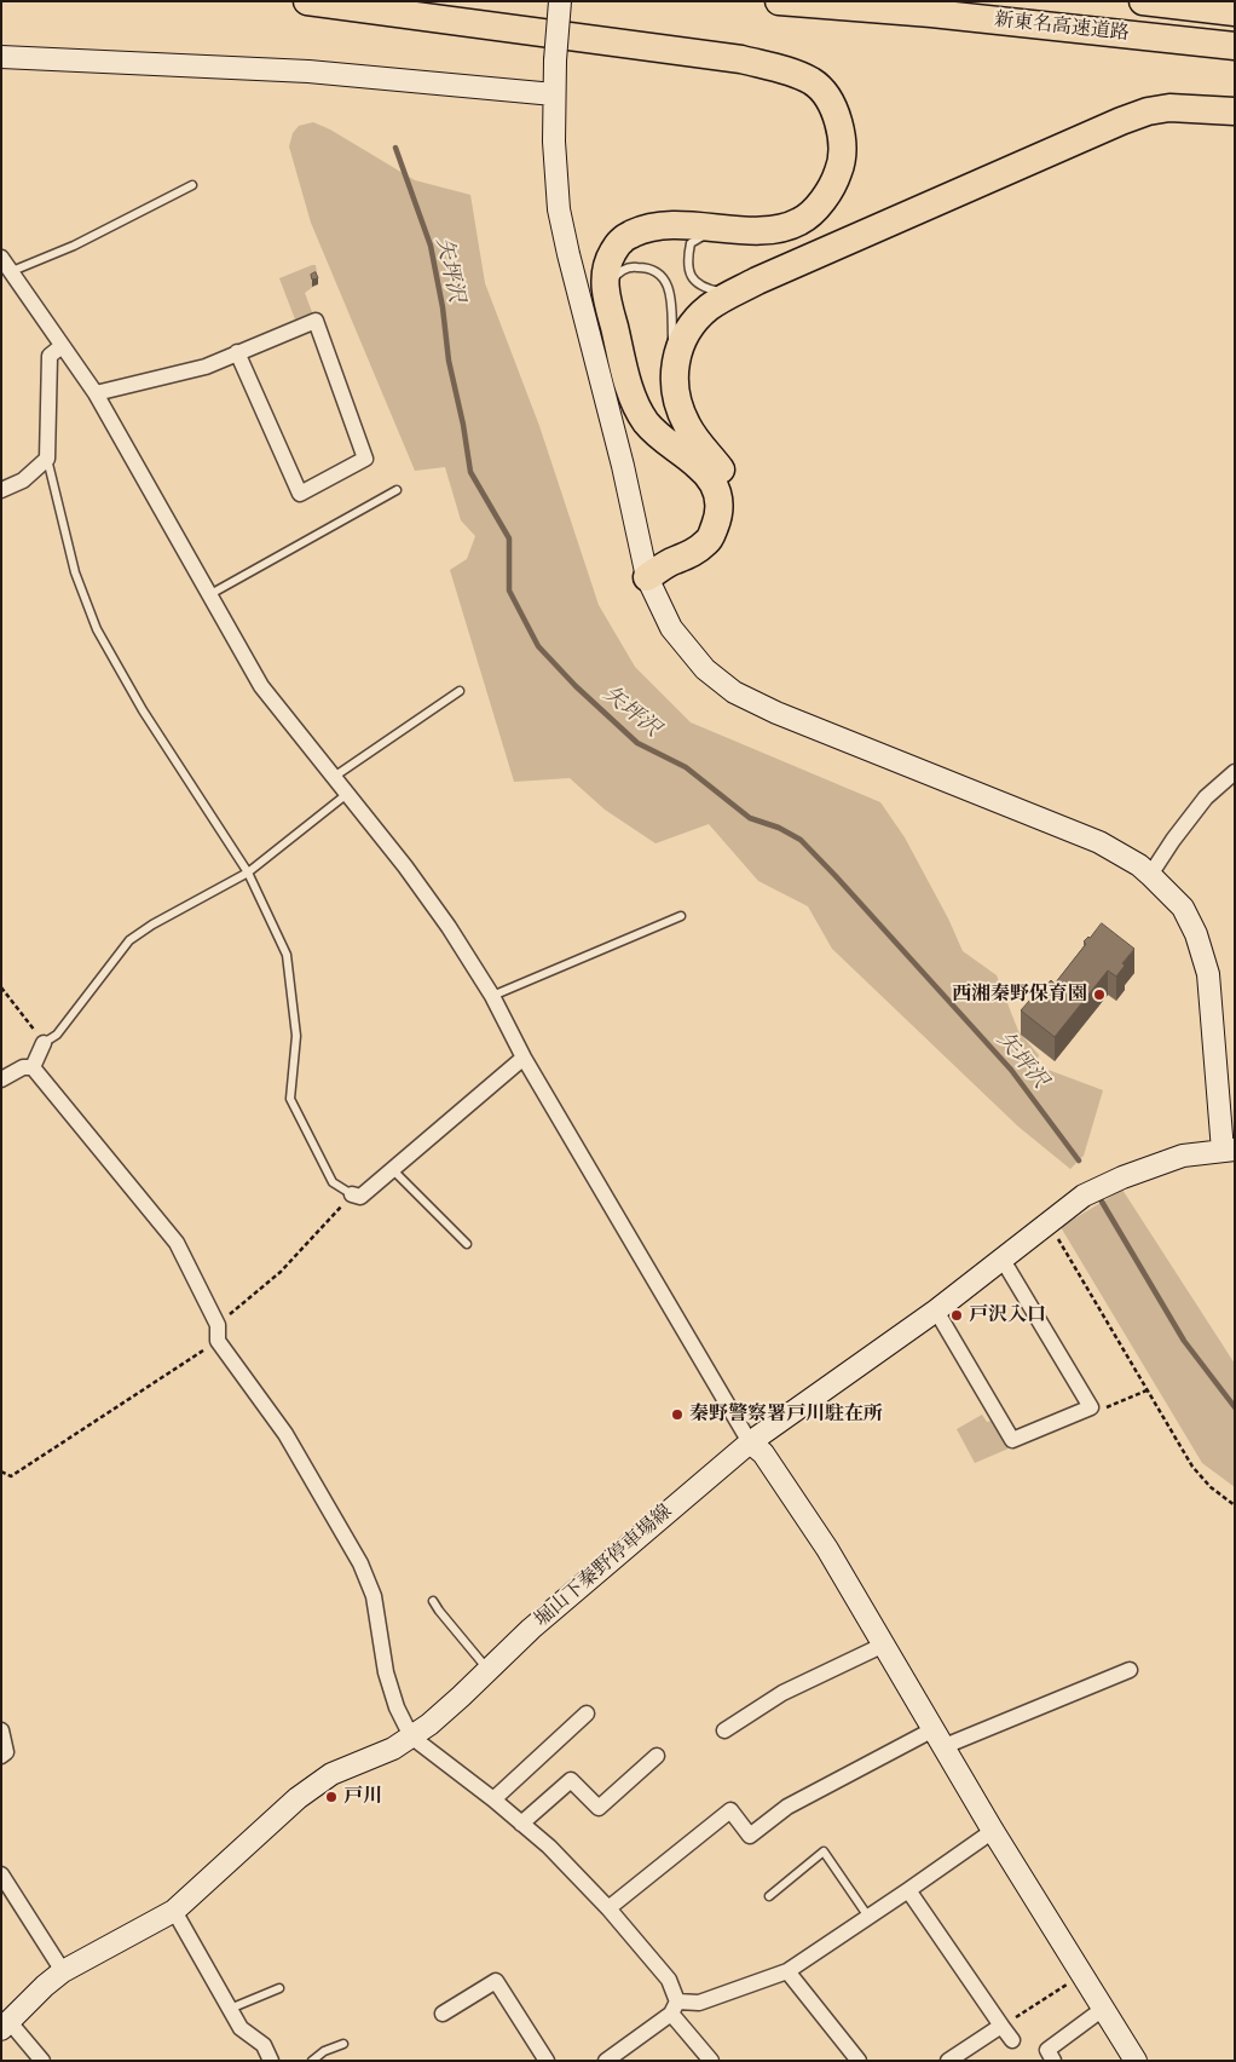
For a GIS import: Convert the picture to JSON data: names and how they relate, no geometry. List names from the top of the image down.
{
  "streets": {
    "highway": ["新東名高速道路"],
    "street": ["堀山下秦野停車場線"]
  },
  "water": ["矢坪沢"],
  "places": [
    "西湘秦野保育園",
    "戸沢入口",
    "秦野警察署戸川駐在所",
    "戸川"
  ]
}
